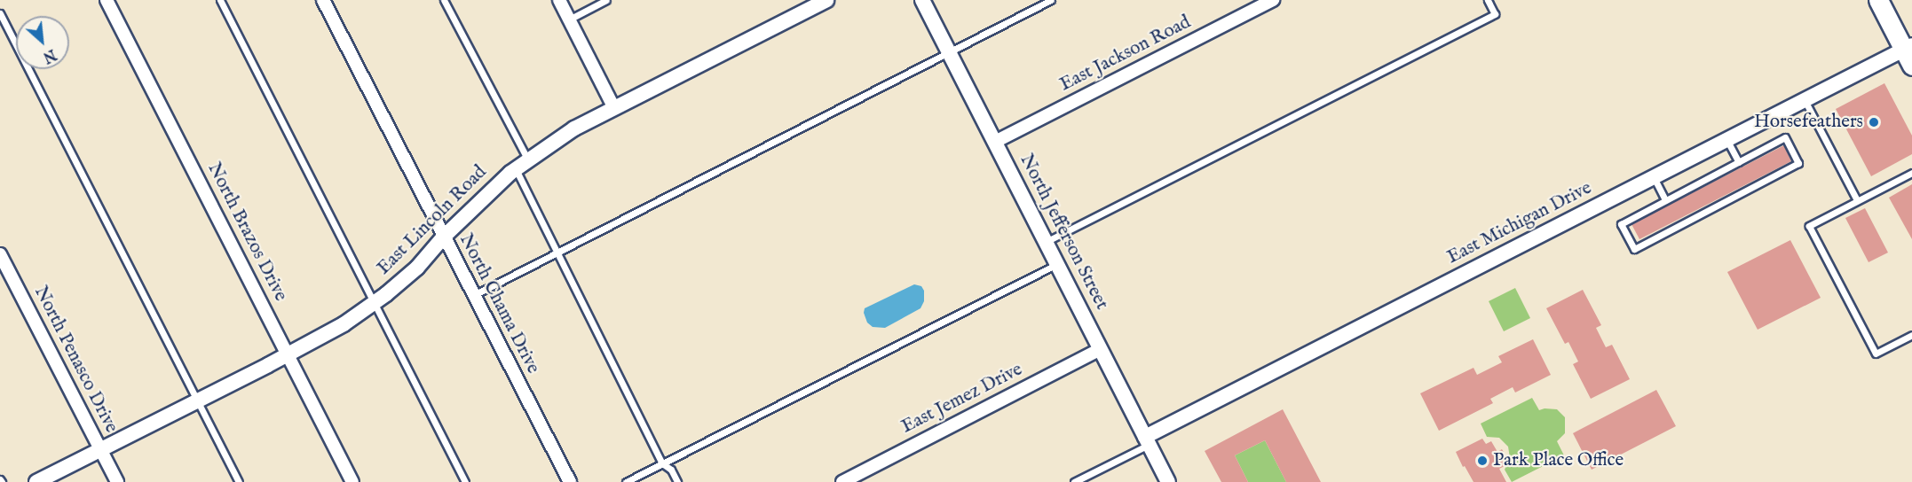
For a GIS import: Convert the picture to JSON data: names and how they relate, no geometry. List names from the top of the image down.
{
  "streets": {
    "street": [
      "East Jackson Road",
      "East Lincoln Road",
      "East Michigan Drive",
      "North Brazos Drive",
      "North Jefferson Street",
      "North Chama Drive",
      "North Penasco Drive",
      "East Jemez Drive"
    ]
  },
  "crossings": [
    ["East Jackson Road", "North Jefferson Street"],
    ["East Lincoln Road", "North Brazos Drive"],
    ["East Lincoln Road", "North Chama Drive"],
    ["East Lincoln Road", "North Penasco Drive"],
    ["East Michigan Drive", "North Jefferson Street"],
    ["North Jefferson Street", "East Jemez Drive"]
  ],
  "places": ["Horsefeathers", "Park Place Office"],
  "north": "bottom right"
}
